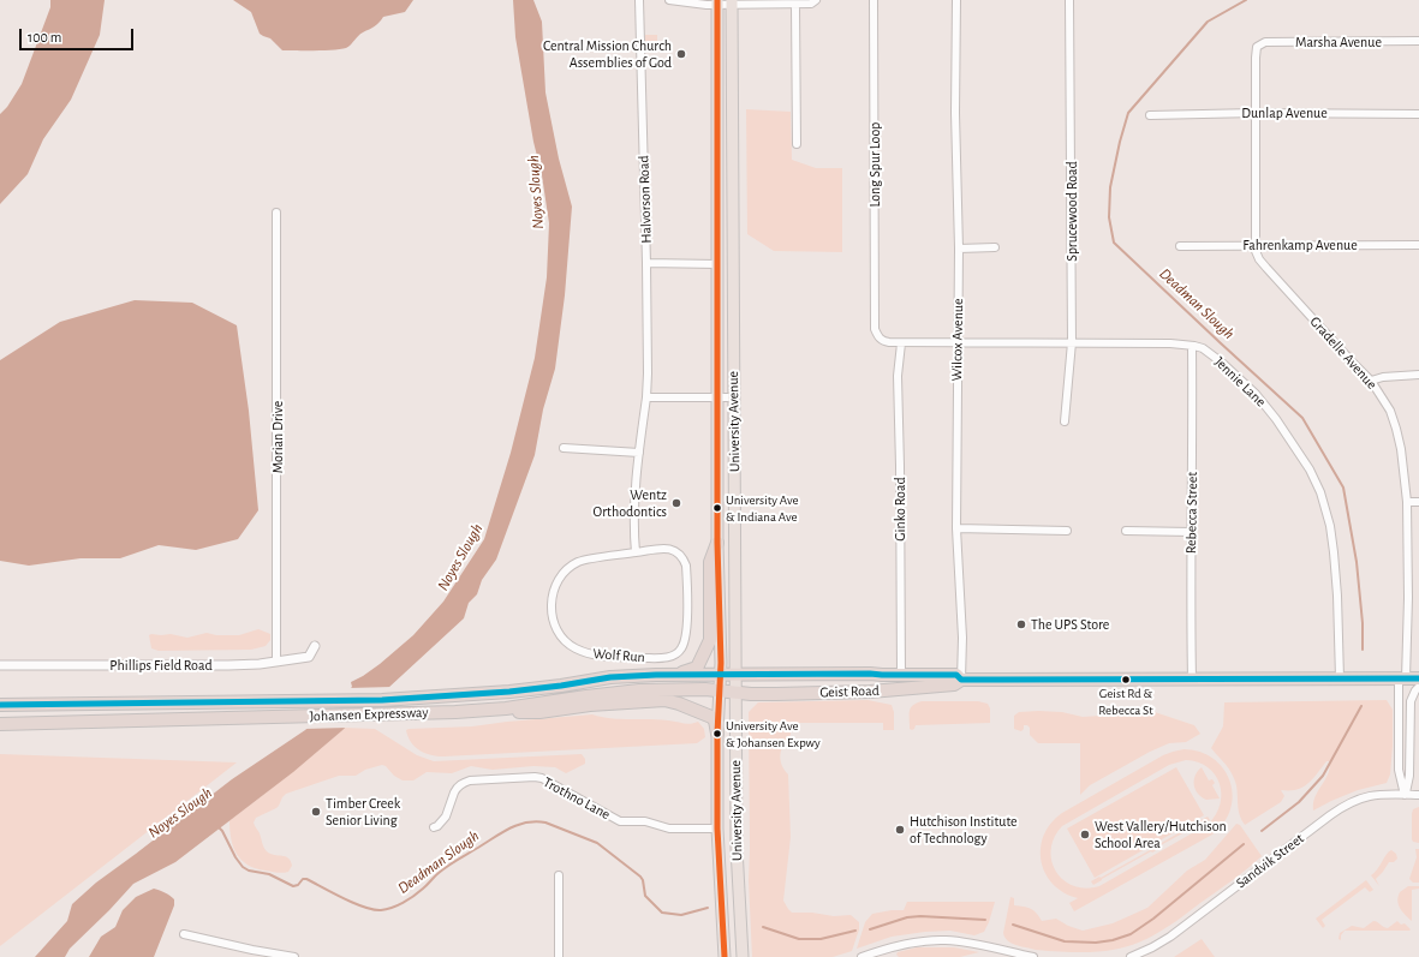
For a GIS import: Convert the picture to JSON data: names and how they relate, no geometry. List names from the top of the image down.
{
  "streets": {
    "highway": ["Geist Road", "Johansen Expressway"],
    "main road": ["University Avenue"],
    "street": [
      "Marsha Avenue",
      "Dunlap Avenue",
      "Long Spur Loop",
      "Halvorson Road",
      "Sprucewood Road",
      "Fahrenkamp Avenue",
      "Wilcox Avenue",
      "Gradelle Avenue",
      "Jennie Lane",
      "Morian Drive",
      "Ginko Road",
      "Rebecca Street",
      "Wolf Run",
      "Phillips Field Road",
      "Trothno Lane",
      "Sandvik Street"
    ]
  },
  "crossings": [
    ["Marsha Avenue", "Dunlap Avenue"],
    ["Long Spur Loop", "Jennie Lane"],
    ["Sprucewood Road", "Jennie Lane"],
    ["Fahrenkamp Avenue", "Gradelle Avenue"],
    ["Wilcox Avenue", "Jennie Lane"],
    ["Wilcox Avenue", "Geist Road"],
    ["Gradelle Avenue", "Geist Road"],
    ["Gradelle Avenue", "Sandvik Street"],
    ["Jennie Lane", "Ginko Road"],
    ["Jennie Lane", "Rebecca Street"],
    ["Jennie Lane", "Geist Road"],
    ["University Avenue", "Geist Road"],
    ["University Avenue", "Johansen Expressway"],
    ["University Avenue", "Trothno Lane"],
    ["Morian Drive", "Phillips Field Road"],
    ["Ginko Road", "Geist Road"],
    ["Rebecca Street", "Geist Road"],
    ["Geist Road", "Johansen Expressway"]
  ],
  "water": ["Noyes Slough", "Deadman Slough"],
  "places": [
    "Central Mission Church Assemblies of God",
    "Wentz Orthodontics",
    "University Ave & Indiana Ave",
    "The UPS Store",
    "Geist Rd & Rebecca St",
    "University Ave & Johansen Expwy",
    "Timber Creek Senior Living",
    "Hutchison Institute of Technology",
    "West Vallery/Hutchison School Area"
  ],
  "scale_bar": "100 m"
}
